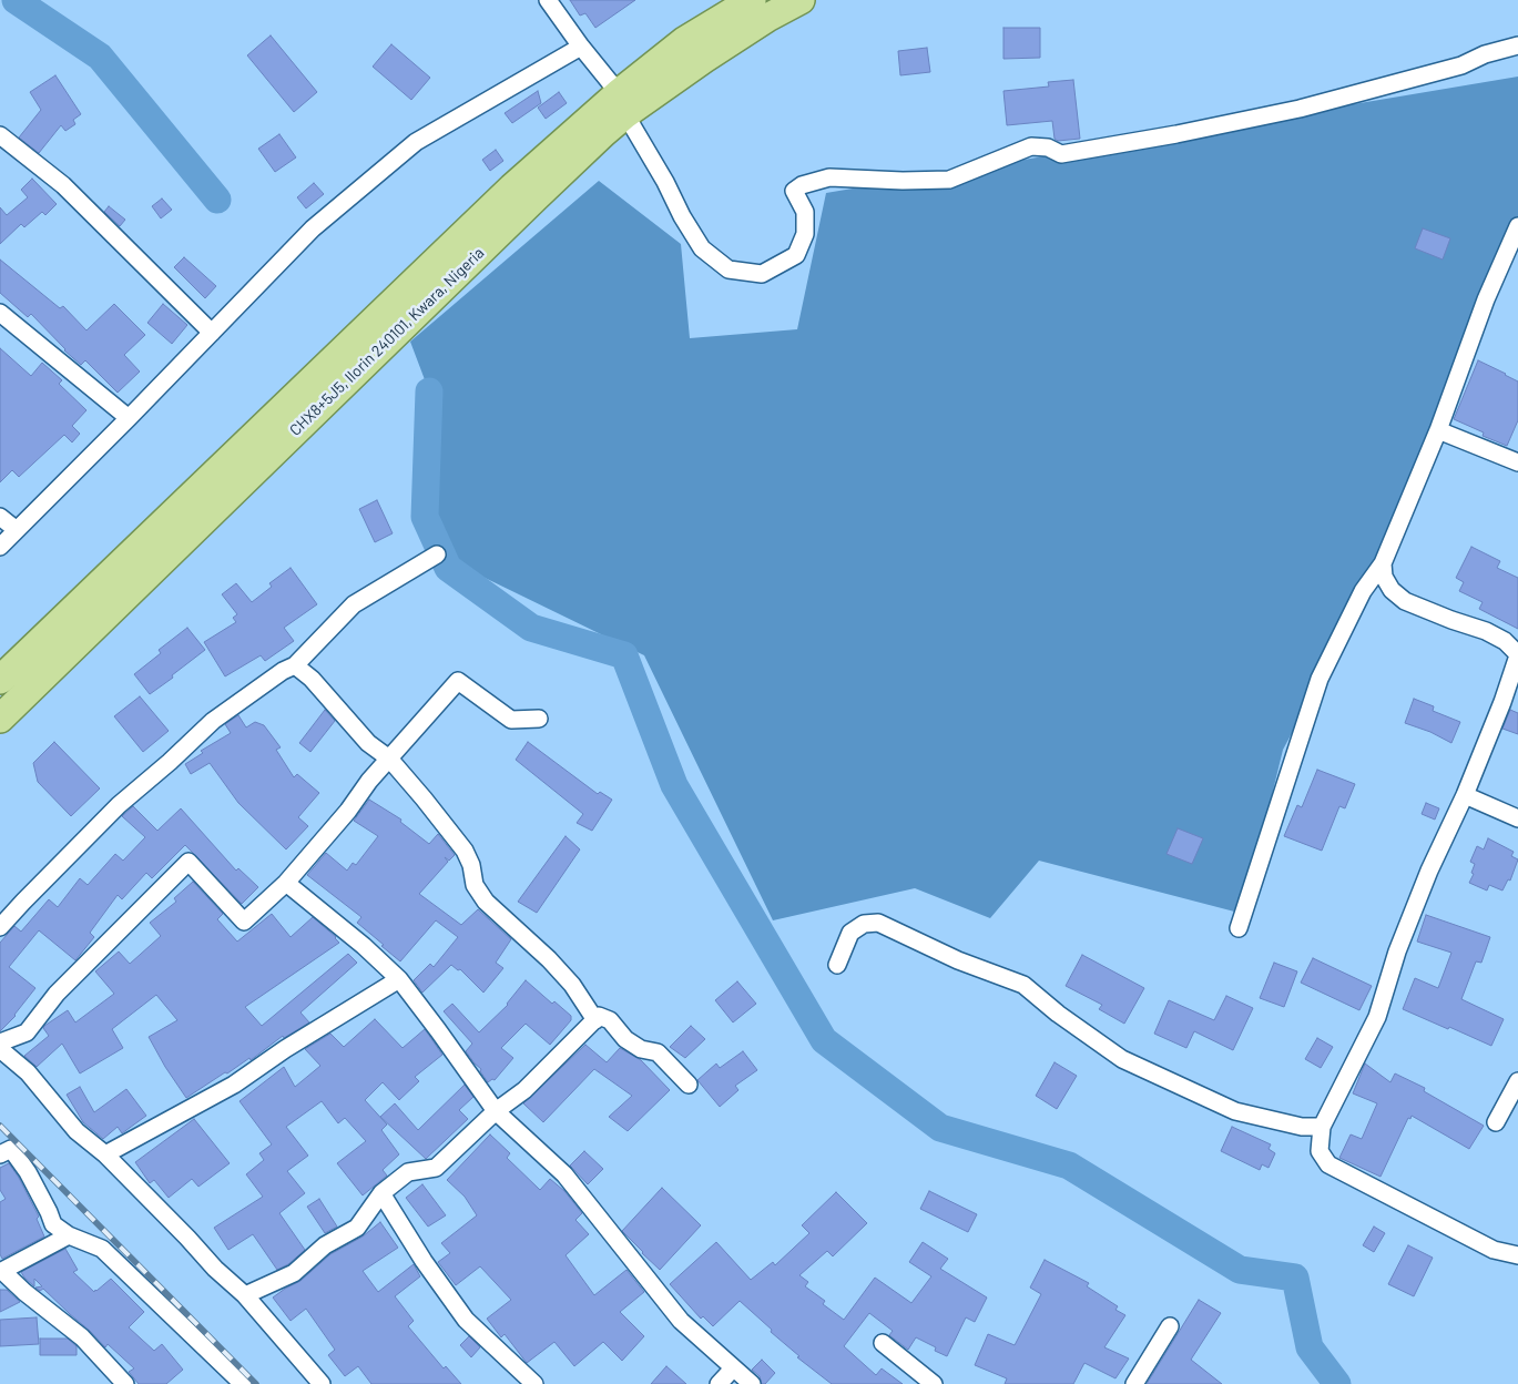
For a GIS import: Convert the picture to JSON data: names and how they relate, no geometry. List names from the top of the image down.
{
  "streets": {
    "main road": ["CHX8+5J5, Ilorin 240101, Kwara, Nigeria"]
  }
}
